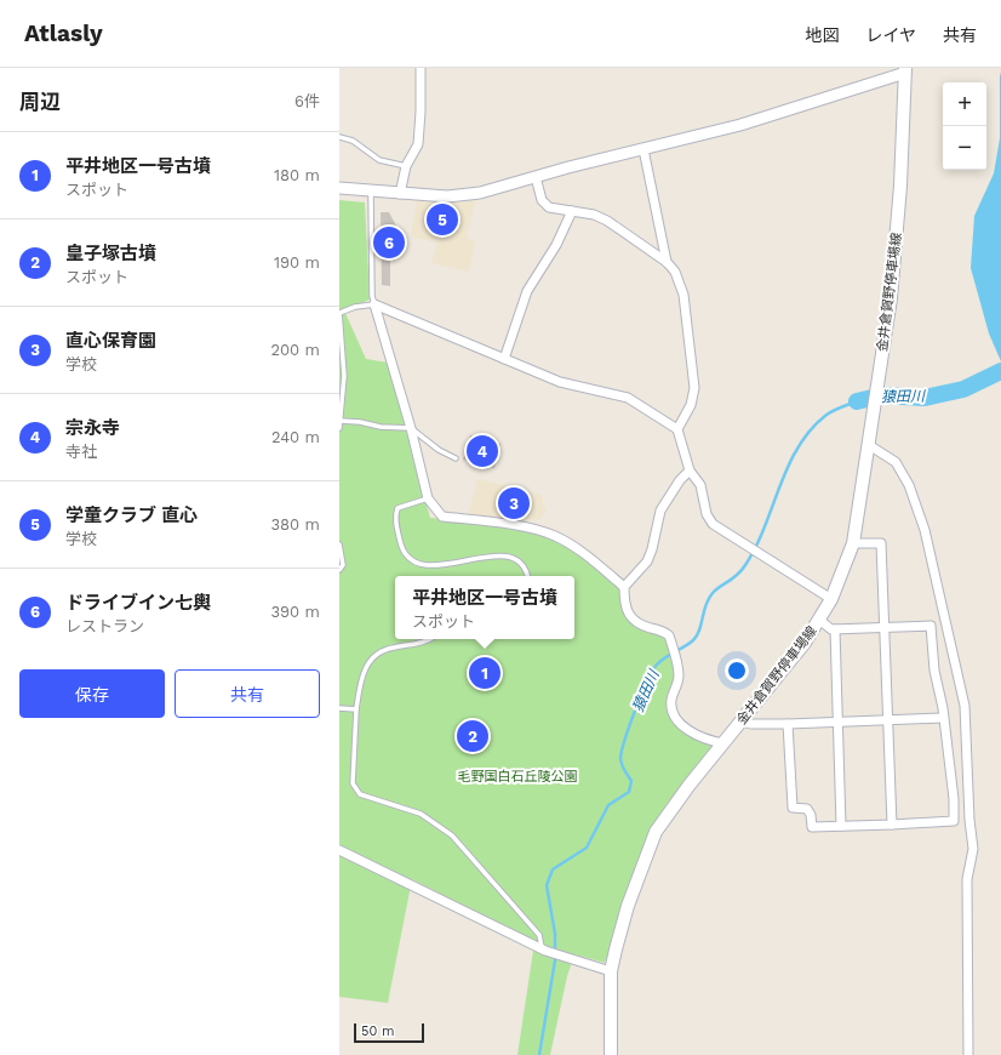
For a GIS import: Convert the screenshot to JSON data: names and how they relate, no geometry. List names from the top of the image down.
{
  "streets": {
    "main road": ["金井倉賀野停車場線"]
  },
  "water": ["猿田川"],
  "parks": ["毛野国白石丘陵公園"],
  "scale_bar": "50 m",
  "page": {
    "header": "Atlasly",
    "nav": ["地図", "レイヤ", "共有"],
    "heading": ["周辺", "6件"],
    "map_buttons": ["+", "−"],
    "list": [
      {
        "mark": "1",
        "name": "平井地区一号古墳",
        "note": "スポット",
        "value": "180 m"
      },
      {
        "mark": "2",
        "name": "皇子塚古墳",
        "note": "スポット",
        "value": "190 m"
      },
      {
        "mark": "3",
        "name": "直心保育園",
        "note": "学校",
        "value": "200 m"
      },
      {
        "mark": "4",
        "name": "宗永寺",
        "note": "寺社",
        "value": "240 m"
      },
      {
        "mark": "5",
        "name": "学童クラブ 直心",
        "note": "学校",
        "value": "380 m"
      },
      {
        "mark": "6",
        "name": "ドライブイン七輿",
        "note": "レストラン",
        "value": "390 m"
      }
    ],
    "pins": [
      "5",
      "6",
      "4",
      "3",
      "1",
      "2"
    ],
    "popup": ["平井地区一号古墳", "スポット"],
    "buttons": ["保存", "共有"],
    "scale": "50 m"
  }
}
